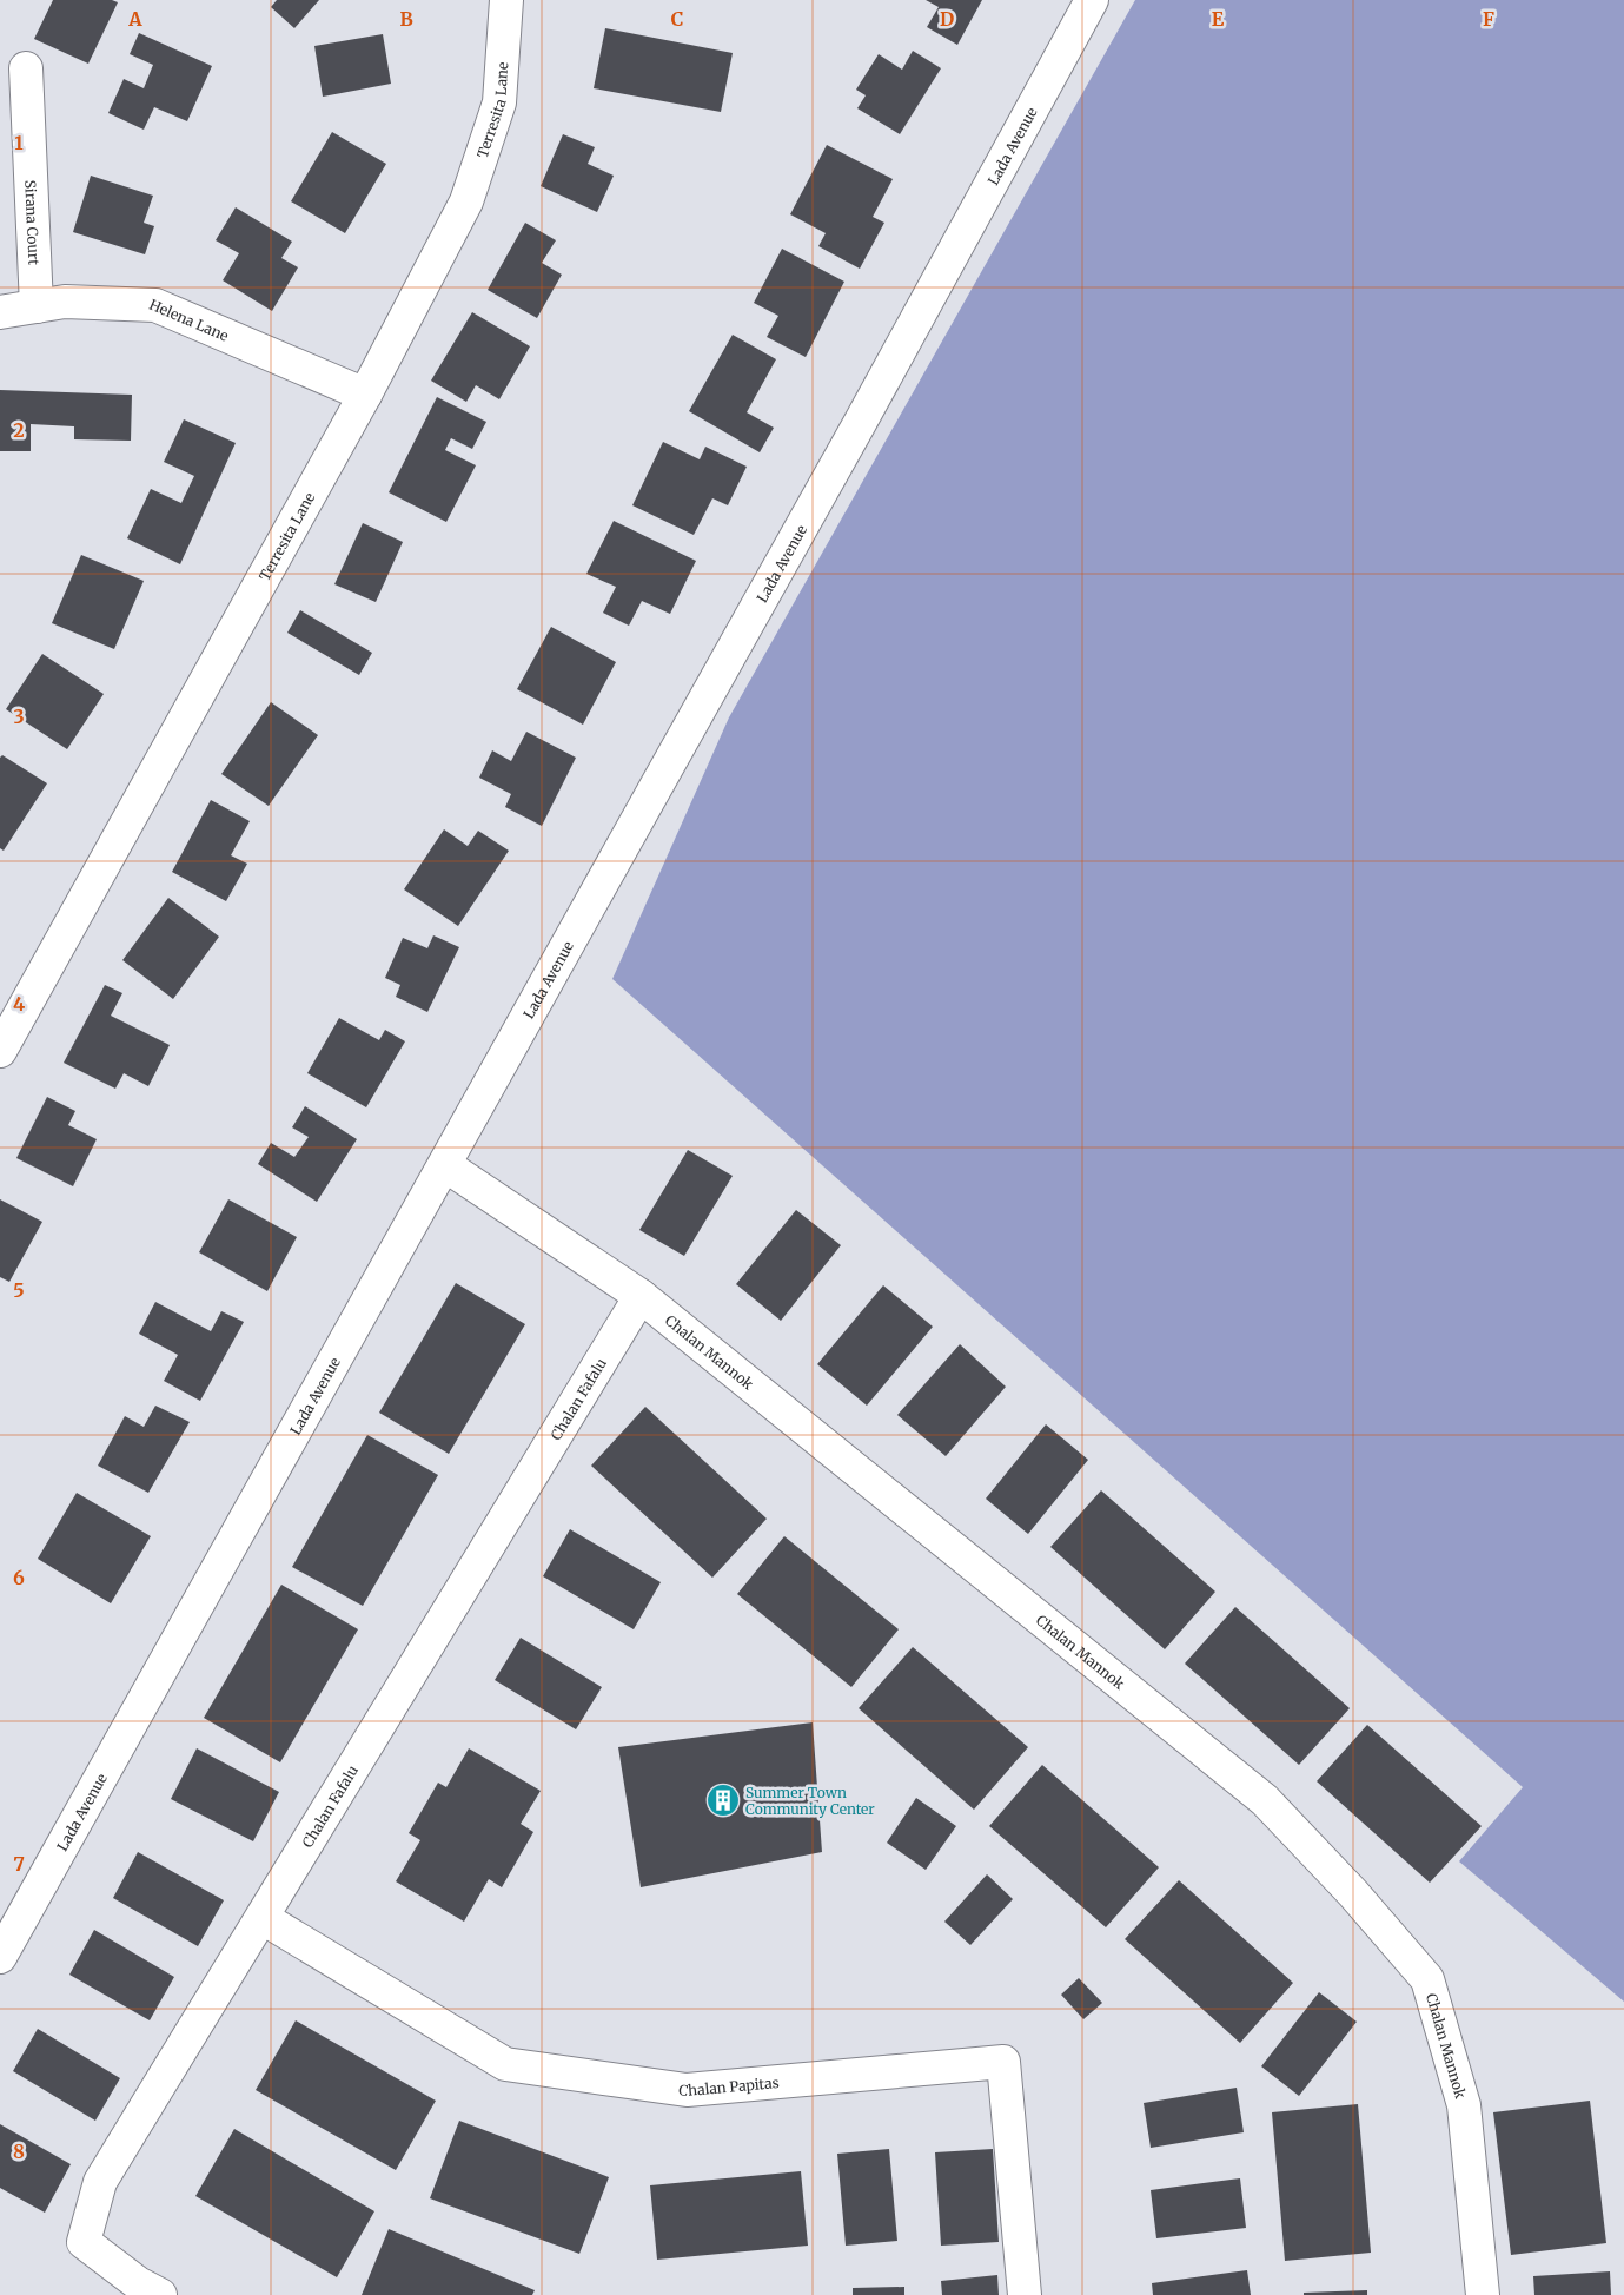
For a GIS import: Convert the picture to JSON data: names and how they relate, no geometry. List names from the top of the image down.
{
  "streets": {
    "street": [
      "Terresita Lane",
      "Lada Avenue",
      "Sirana Court",
      "Helena Lane",
      "Chalan Mannok",
      "Chalan Fafalu",
      "Chalan Papitas"
    ]
  },
  "crossings": [
    ["Terresita Lane", "Helena Lane"],
    ["Lada Avenue", "Chalan Mannok"],
    ["Sirana Court", "Helena Lane"],
    ["Chalan Mannok", "Chalan Fafalu"],
    ["Chalan Fafalu", "Chalan Papitas"]
  ],
  "places": {
    "building": ["Summer Town Community Center"]
  },
  "grid": {
    "columns": [
      "A",
      "B",
      "C",
      "D",
      "E",
      "F"
    ],
    "rows": [
      "1",
      "2",
      "3",
      "4",
      "5",
      "6",
      "7",
      "8"
    ]
  }
}
